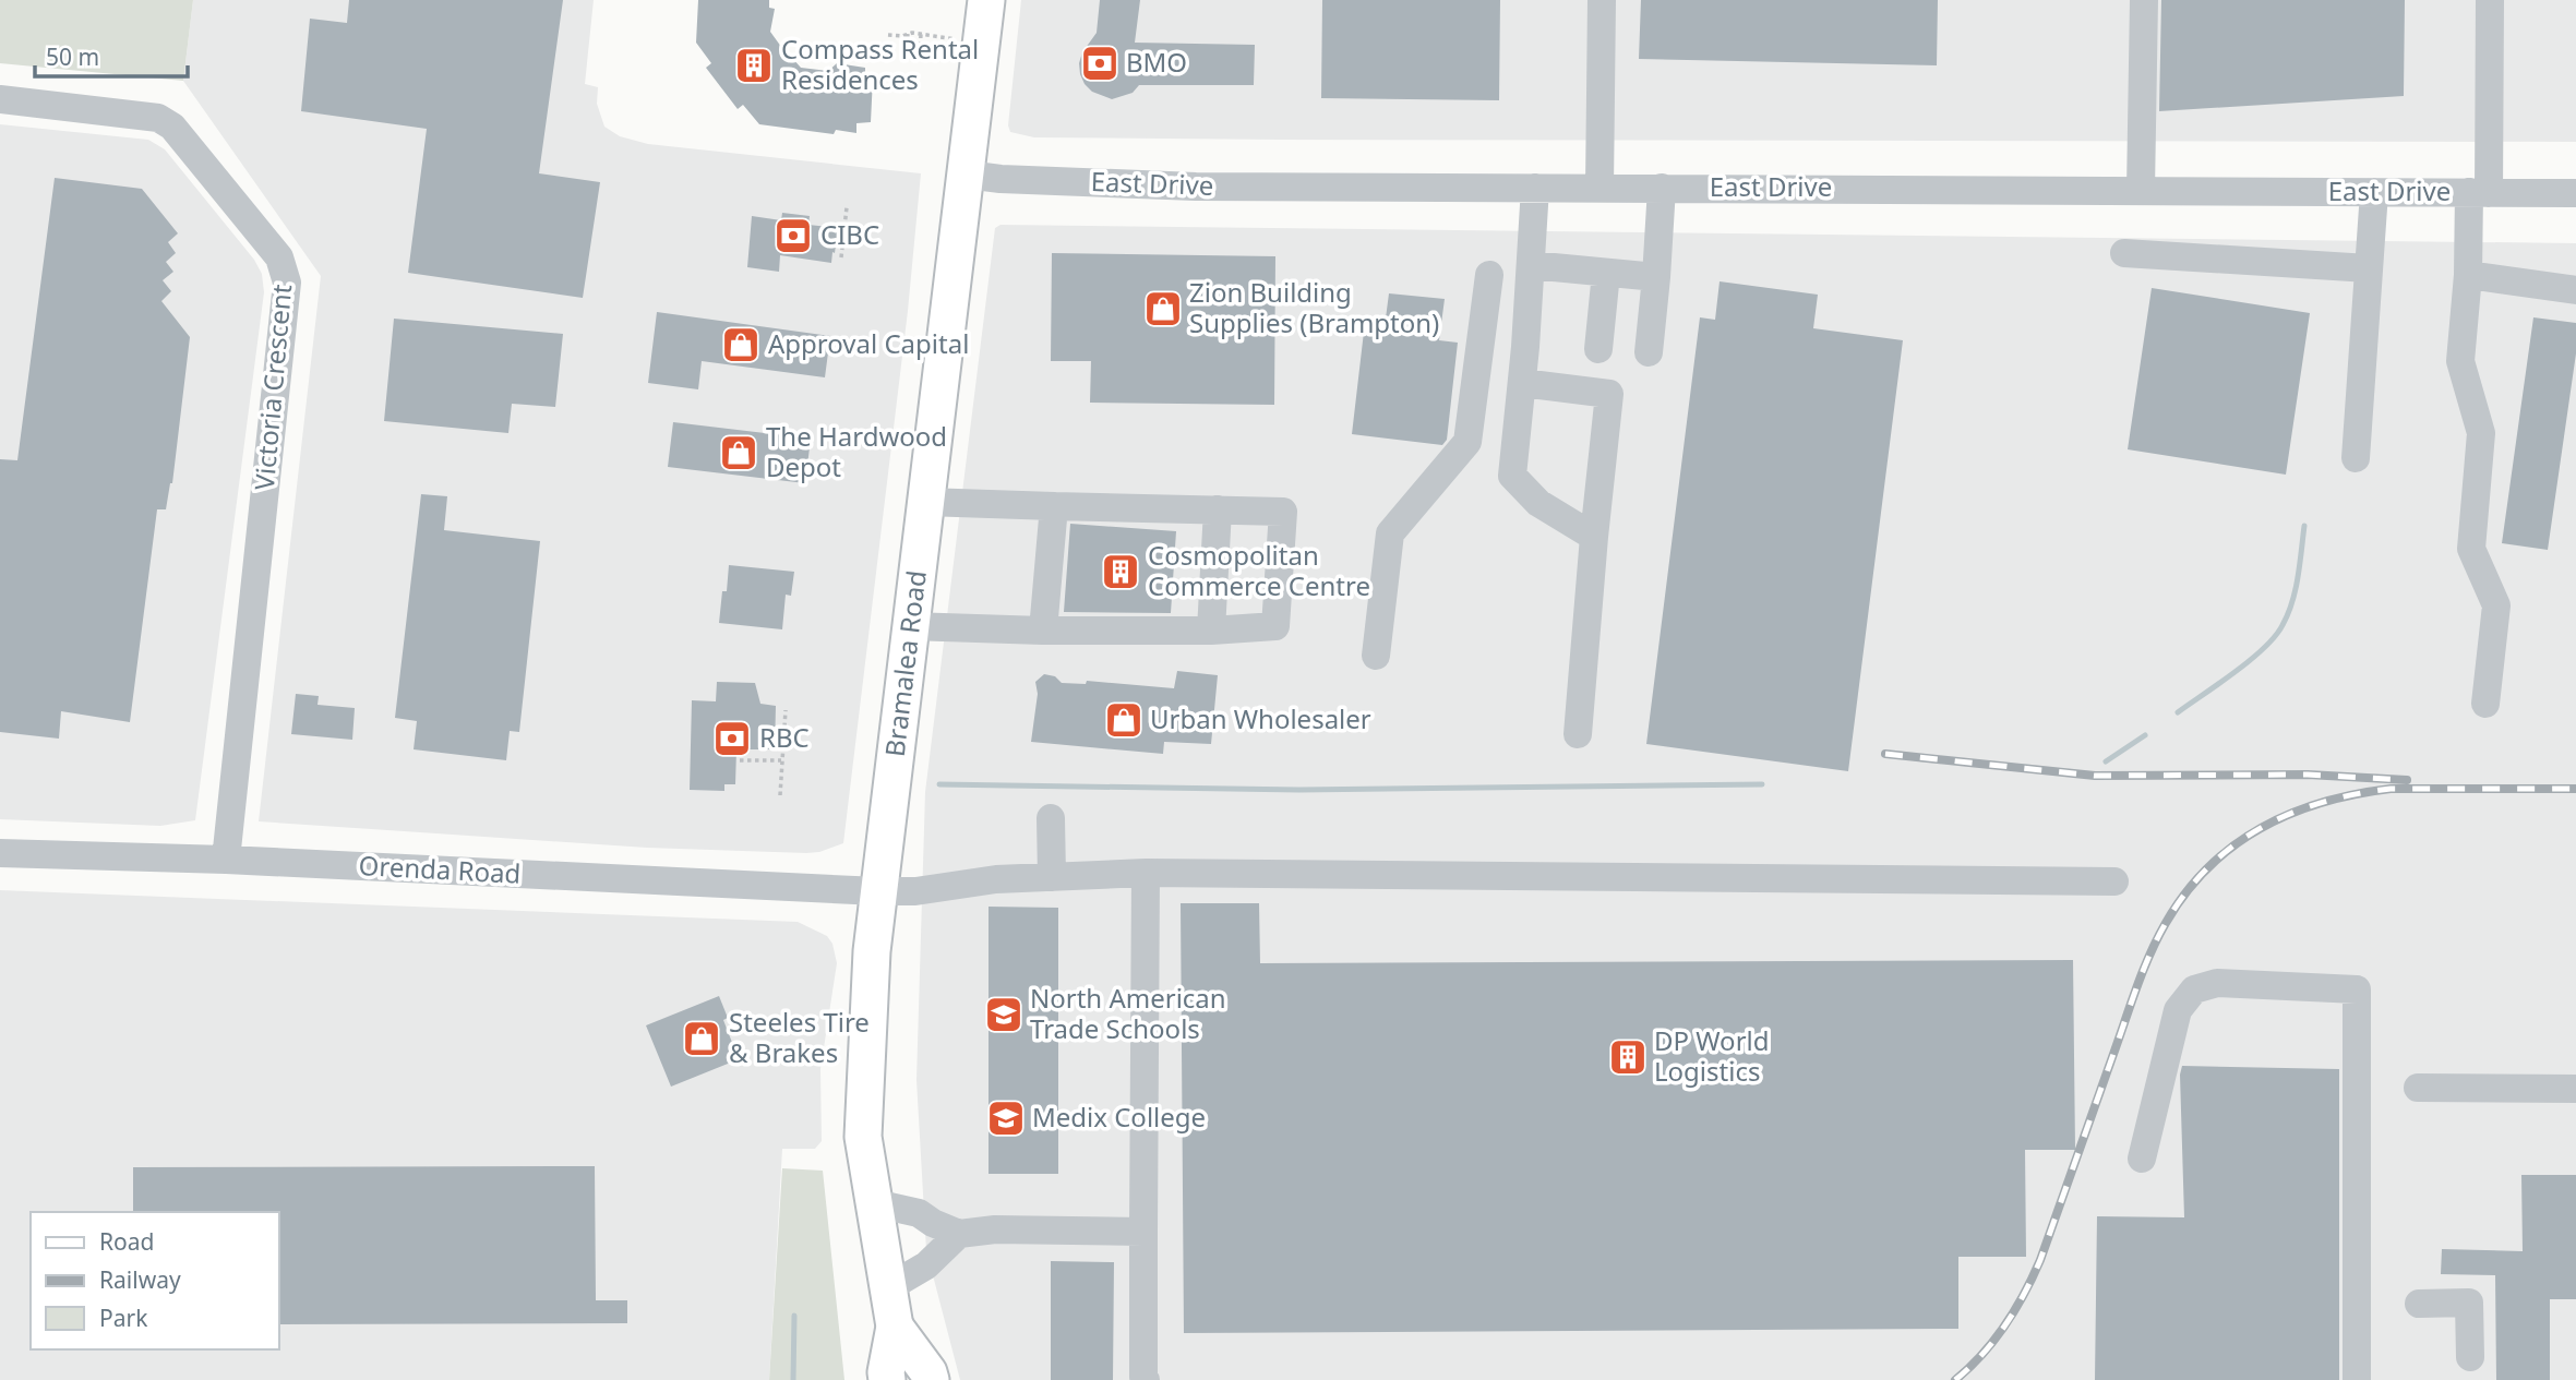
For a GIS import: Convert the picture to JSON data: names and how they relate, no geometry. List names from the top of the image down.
{
  "streets": {
    "main road": ["Bramalea Road"],
    "street": ["East Drive", "Victoria Crescent", "Orenda Road"]
  },
  "crossings": [
    ["East Drive", "Bramalea Road"],
    ["Victoria Crescent", "Orenda Road"],
    ["Bramalea Road", "Orenda Road"]
  ],
  "places": {
    "bank": ["BMO", "CIBC", "RBC"],
    "building": ["Compass Rental Residences", "Cosmopolitan Commerce Centre", "DP World Logistics"],
    "shop": [
      "Zion Building Supplies (Brampton)",
      "Approval Capital",
      "The Hardwood Depot",
      "Urban Wholesaler",
      "Steeles Tire & Brakes"
    ],
    "school or university": ["North American Trade Schools", "Medix College"]
  },
  "legend": ["Road", "Railway", "Park"],
  "scale_bar": "50 m"
}
